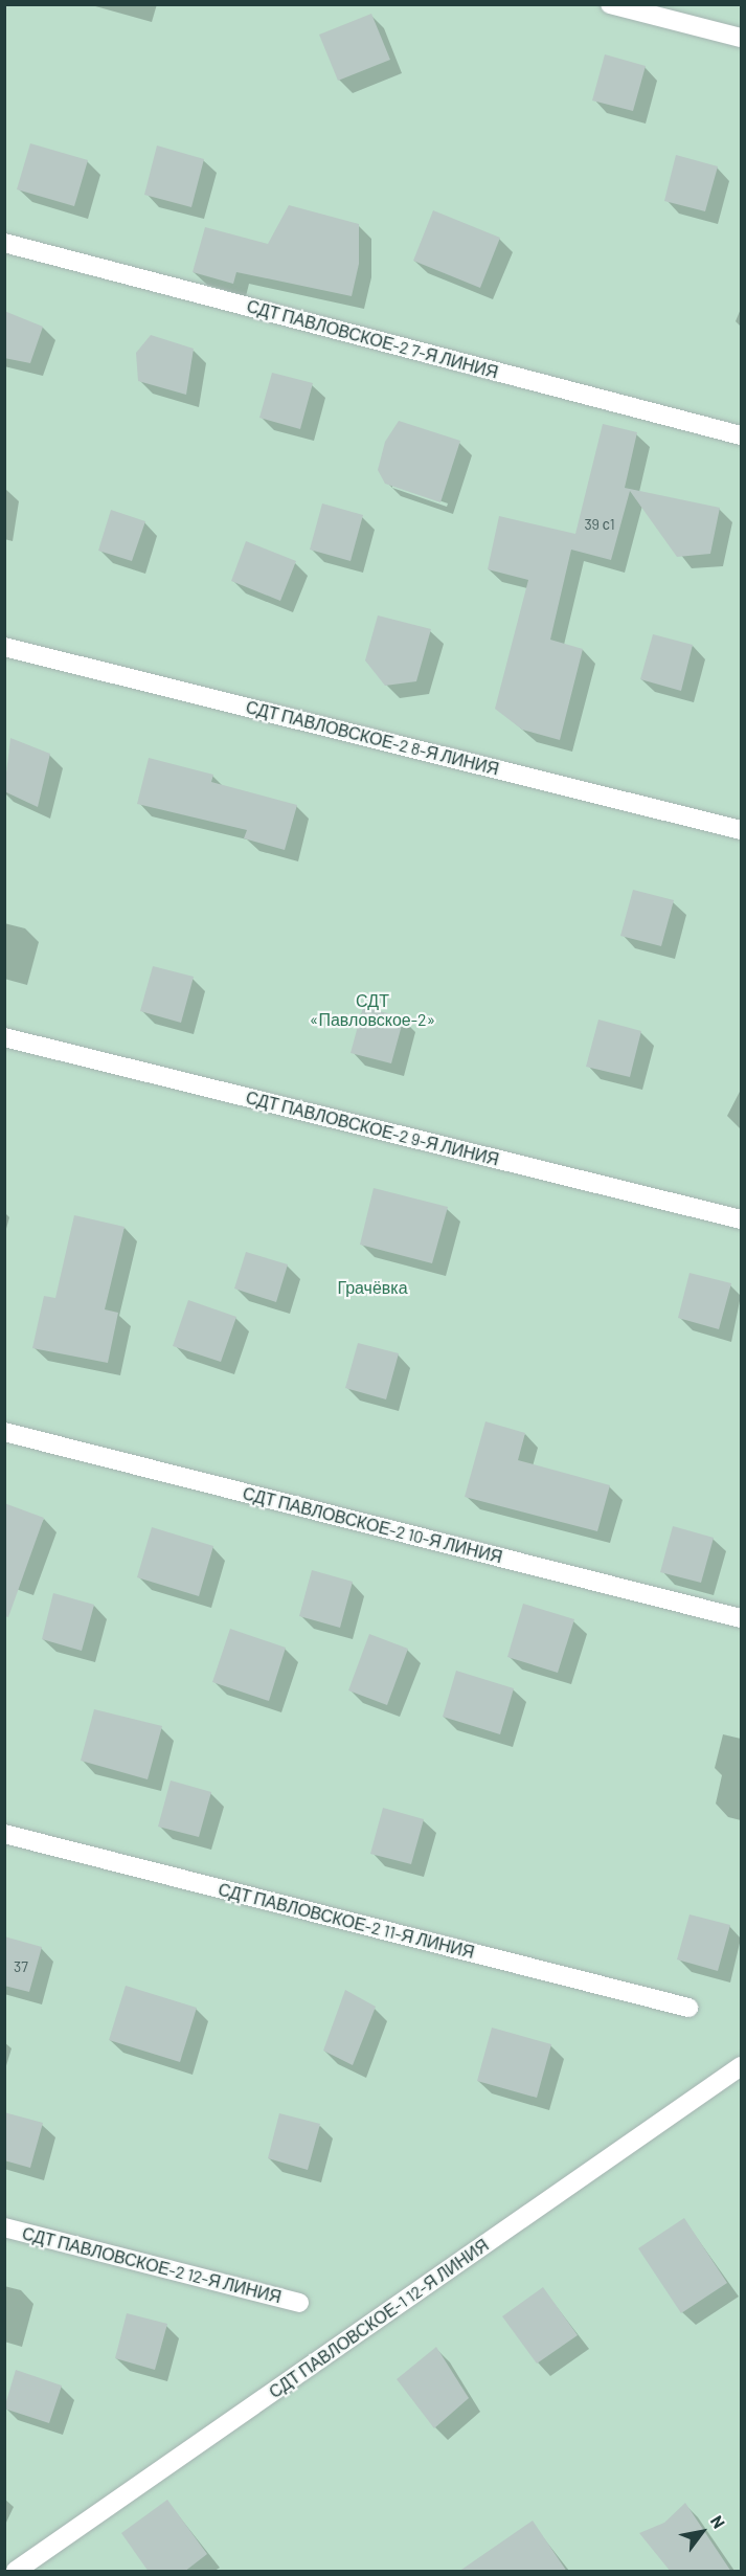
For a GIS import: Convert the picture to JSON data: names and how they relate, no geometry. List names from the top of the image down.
{
  "streets": {
    "lane": [
      "СДТ ПАВЛОВСКОЕ-2 7-Я ЛИНИЯ",
      "СДТ ПАВЛОВСКОЕ-2 8-Я ЛИНИЯ",
      "СДТ ПАВЛОВСКОЕ-2 9-Я ЛИНИЯ",
      "СДТ ПАВЛОВСКОЕ-2 10-Я ЛИНИЯ",
      "СДТ ПАВЛОВСКОЕ-2 11-Я ЛИНИЯ",
      "СДТ ПАВЛОВСКОЕ-2 12-Я ЛИНИЯ",
      "СДТ ПАВЛОВСКОЕ-1 12-Я ЛИНИЯ"
    ]
  },
  "parks": ["СДТ «Павловское-2»", "Грачёвка"],
  "house_numbers": ["39 с1", "37"],
  "north": "top right"
}
